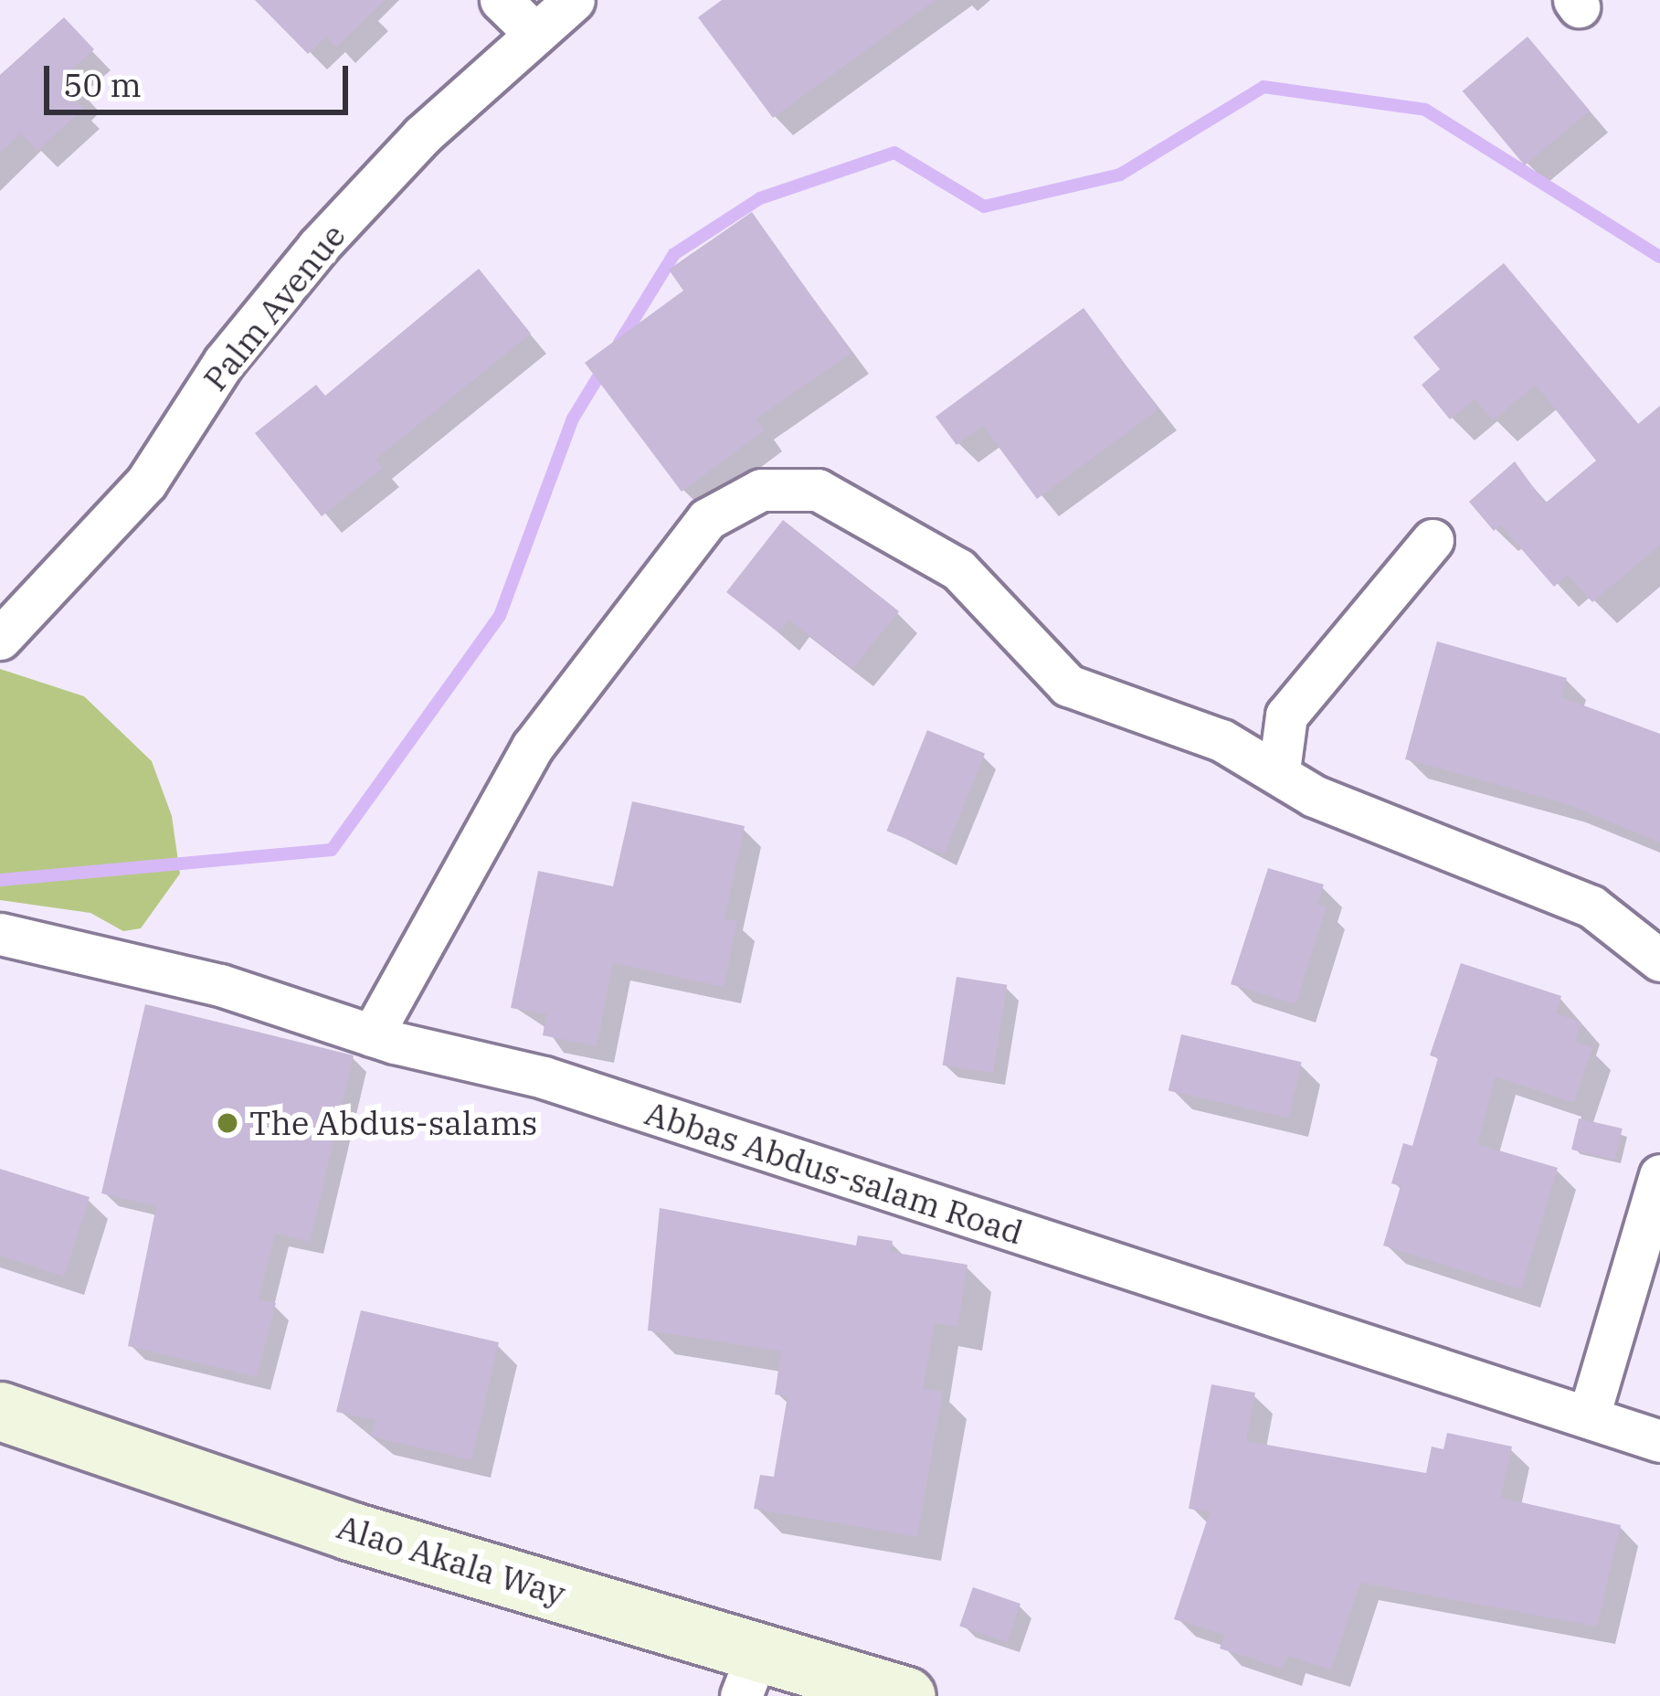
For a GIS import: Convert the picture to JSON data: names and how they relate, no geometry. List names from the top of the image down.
{
  "streets": {
    "street": ["Palm Avenue", "Abbas Abdus-salam Road", "Alao Akala Way"]
  },
  "places": ["The Abdus-salams"],
  "scale_bar": "50 m"
}
